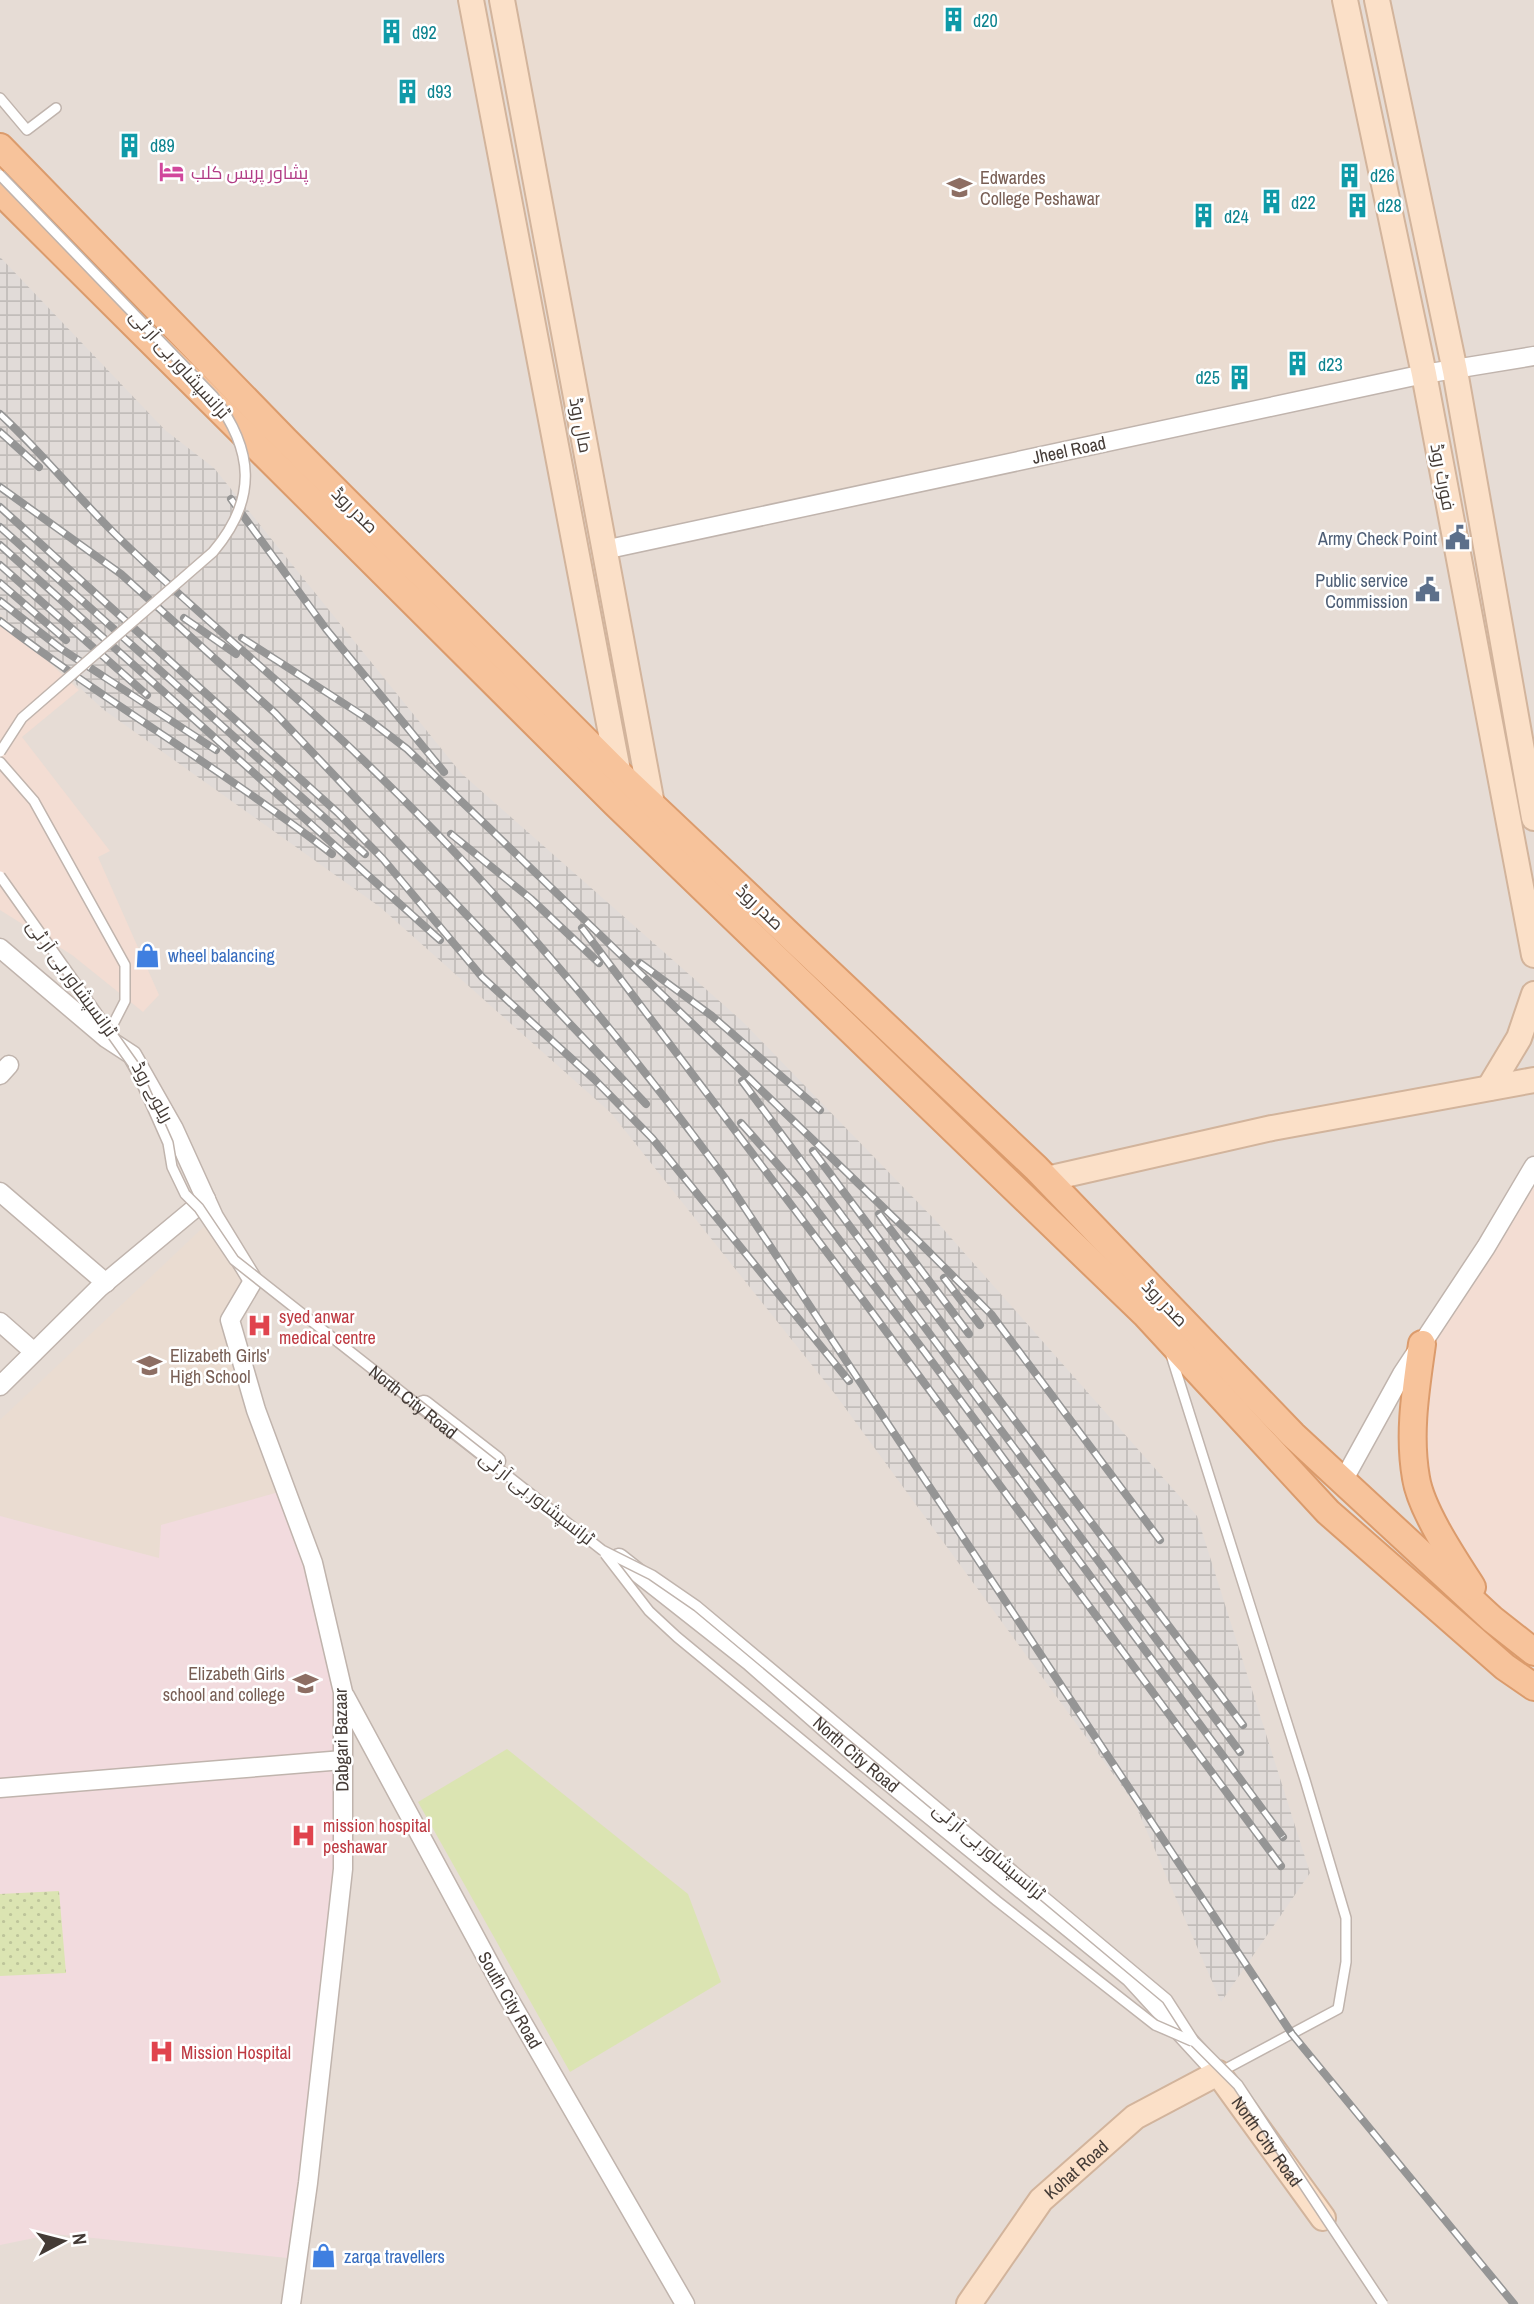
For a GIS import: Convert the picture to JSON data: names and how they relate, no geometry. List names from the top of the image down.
{
  "streets": {
    "main road": ["صدر روڈ"],
    "street": [
      "مال روڈ",
      "Jheel Road",
      "فورٹ روڈ",
      "ریلوے روڈ",
      "North City Road",
      "Dabgari Bazaar",
      "South City Road",
      "Kohat Road"
    ],
    "lane": ["ٹرانسپشاور بی آر ٹی"]
  },
  "crossings": [
    ["ٹرانسپشاور بی آر ٹی", "North City Road"],
    ["مال روڈ", "Jheel Road"],
    ["مال روڈ", "صدر روڈ"],
    ["Jheel Road", "فورٹ روڈ"],
    ["ریلوے روڈ", "North City Road"],
    ["ریلوے روڈ", "Dabgari Bazaar"],
    ["North City Road", "Dabgari Bazaar"],
    ["North City Road", "Kohat Road"],
    ["Dabgari Bazaar", "South City Road"]
  ],
  "places": {
    "building": [
      "d20",
      "d92",
      "d93",
      "d89",
      "d26",
      "d22",
      "d28",
      "d24",
      "d23",
      "d25"
    ],
    "hotel": ["پشاور پریس کلب"],
    "school or university": ["Edwardes College Peshawar", "Elizabeth Girls' High School", "Elizabeth Girls school and college"],
    "public building": ["Army Check Point", "Public service Commission"],
    "shop": ["wheel balancing", "zarqa travellers"],
    "hospital": ["syed anwar medical centre", "mission hospital peshawar", "Mission Hospital"]
  },
  "north": "right"
}
